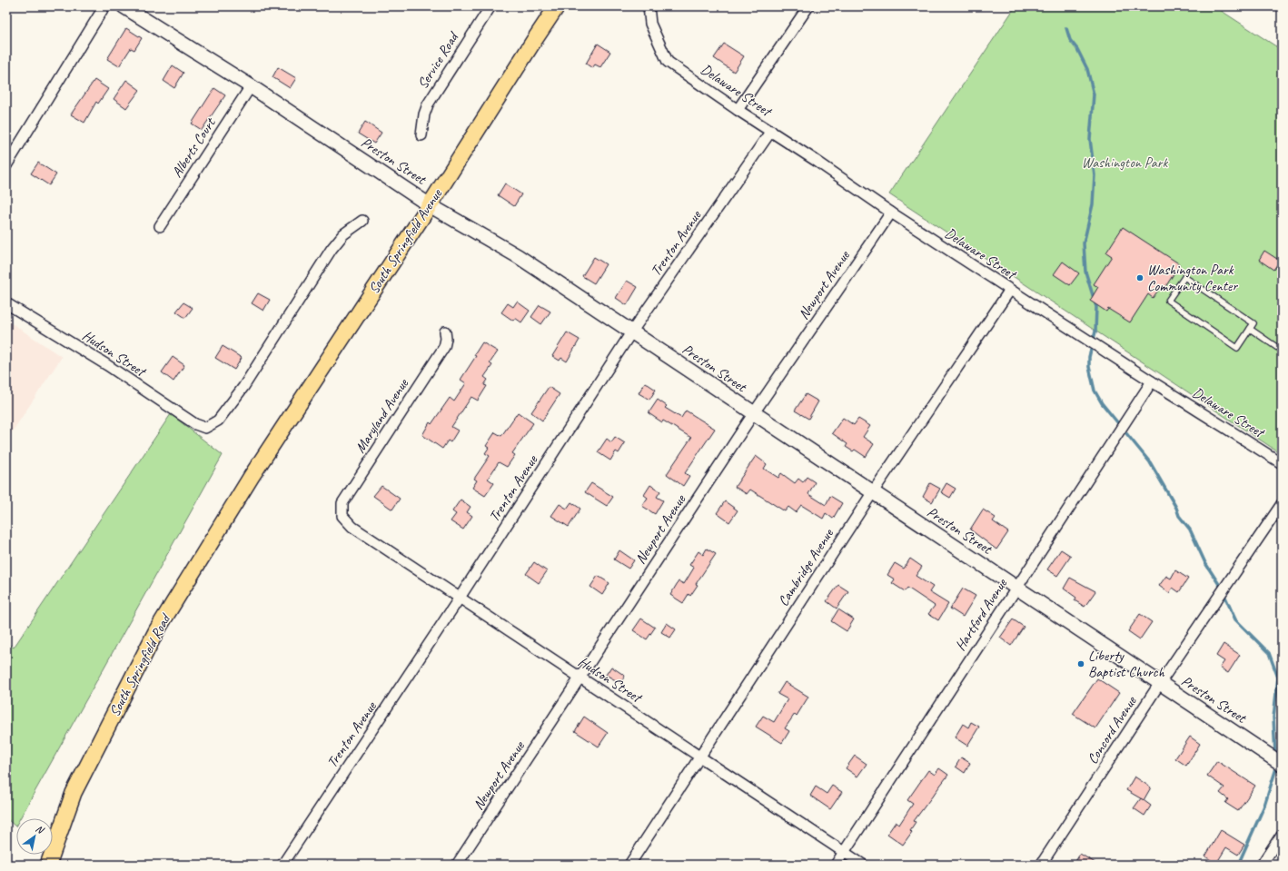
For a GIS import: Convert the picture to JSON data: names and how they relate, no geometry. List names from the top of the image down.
{
  "streets": {
    "main road": ["South Springfield Avenue", "South Springfield Road"],
    "street": [
      "Service Road",
      "Delaware Street",
      "Alberts Court",
      "Preston Street",
      "Trenton Avenue",
      "Newport Avenue",
      "Hudson Street",
      "Maryland Avenue",
      "Cambridge Avenue",
      "Hartford Avenue",
      "Concord Avenue"
    ]
  },
  "crossings": [
    ["Delaware Street", "Trenton Avenue"],
    ["Delaware Street", "Newport Avenue"],
    ["Delaware Street", "Cambridge Avenue"],
    ["Delaware Street", "Hartford Avenue"],
    ["Alberts Court", "Preston Street"],
    ["Preston Street", "South Springfield Avenue"],
    ["Preston Street", "Trenton Avenue"],
    ["Preston Street", "Newport Avenue"],
    ["Preston Street", "Cambridge Avenue"],
    ["Preston Street", "Hartford Avenue"],
    ["Preston Street", "Concord Avenue"],
    ["South Springfield Avenue", "South Springfield Road"],
    ["Trenton Avenue", "Hudson Street"],
    ["Newport Avenue", "Hudson Street"],
    ["Hudson Street", "Maryland Avenue"],
    ["Hudson Street", "Cambridge Avenue"],
    ["Hudson Street", "Hartford Avenue"]
  ],
  "parks": ["Washington Park"],
  "places": ["Washington Park Community Center", "Liberty Baptist Church"],
  "north": "top right"
}
